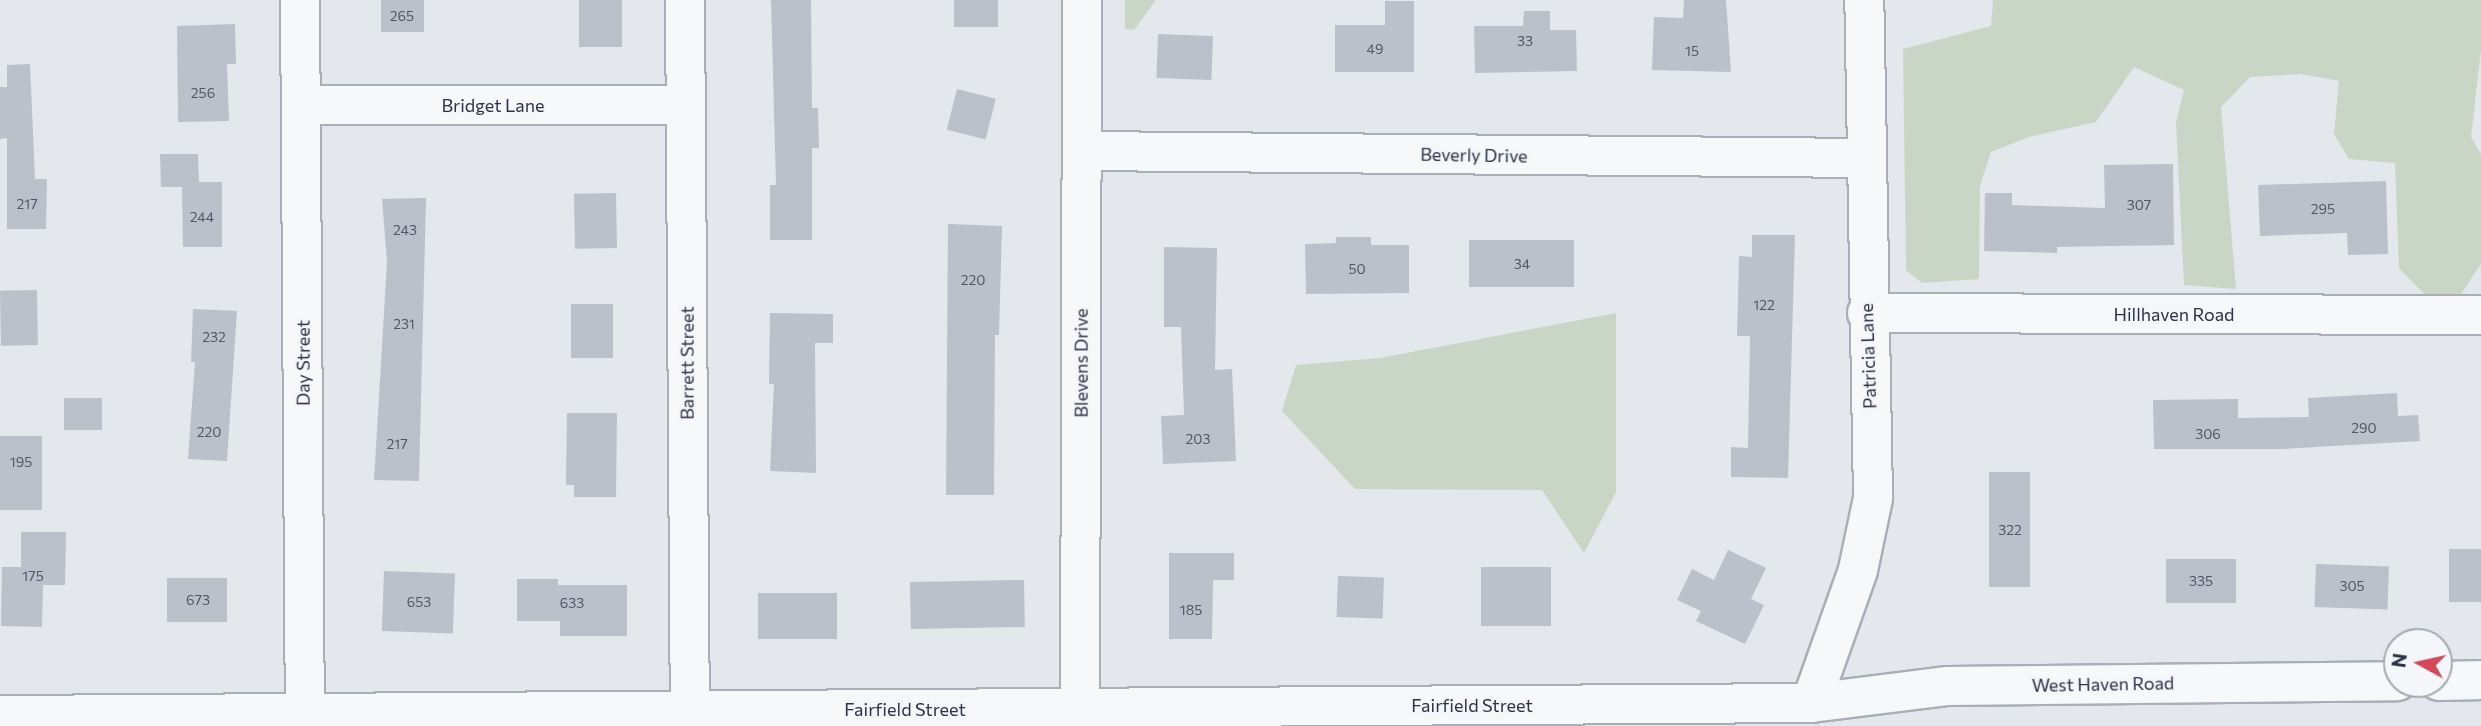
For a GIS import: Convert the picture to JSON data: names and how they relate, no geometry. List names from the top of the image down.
{
  "streets": {
    "street": [
      "Bridget Lane",
      "Beverly Drive",
      "Hillhaven Road",
      "Patricia Lane",
      "Day Street",
      "Barrett Street",
      "Blevens Drive",
      "West Haven Road",
      "Fairfield Street"
    ]
  },
  "crossings": [
    ["Bridget Lane", "Day Street"],
    ["Bridget Lane", "Barrett Street"],
    ["Beverly Drive", "Patricia Lane"],
    ["Beverly Drive", "Blevens Drive"],
    ["Hillhaven Road", "Patricia Lane"],
    ["Patricia Lane", "West Haven Road"],
    ["Patricia Lane", "Fairfield Street"],
    ["Day Street", "Fairfield Street"],
    ["Barrett Street", "Fairfield Street"],
    ["Blevens Drive", "Fairfield Street"],
    ["West Haven Road", "Fairfield Street"]
  ],
  "house_numbers": [
    "265",
    "33",
    "49",
    "15",
    "256",
    "217",
    "307",
    "295",
    "244",
    "243",
    "34",
    "50",
    "220",
    "122",
    "231",
    "232",
    "290",
    "220",
    "306",
    "203",
    "217",
    "195",
    "322",
    "175",
    "335",
    "305",
    "673",
    "653",
    "633",
    "185"
  ],
  "north": "left"
}
